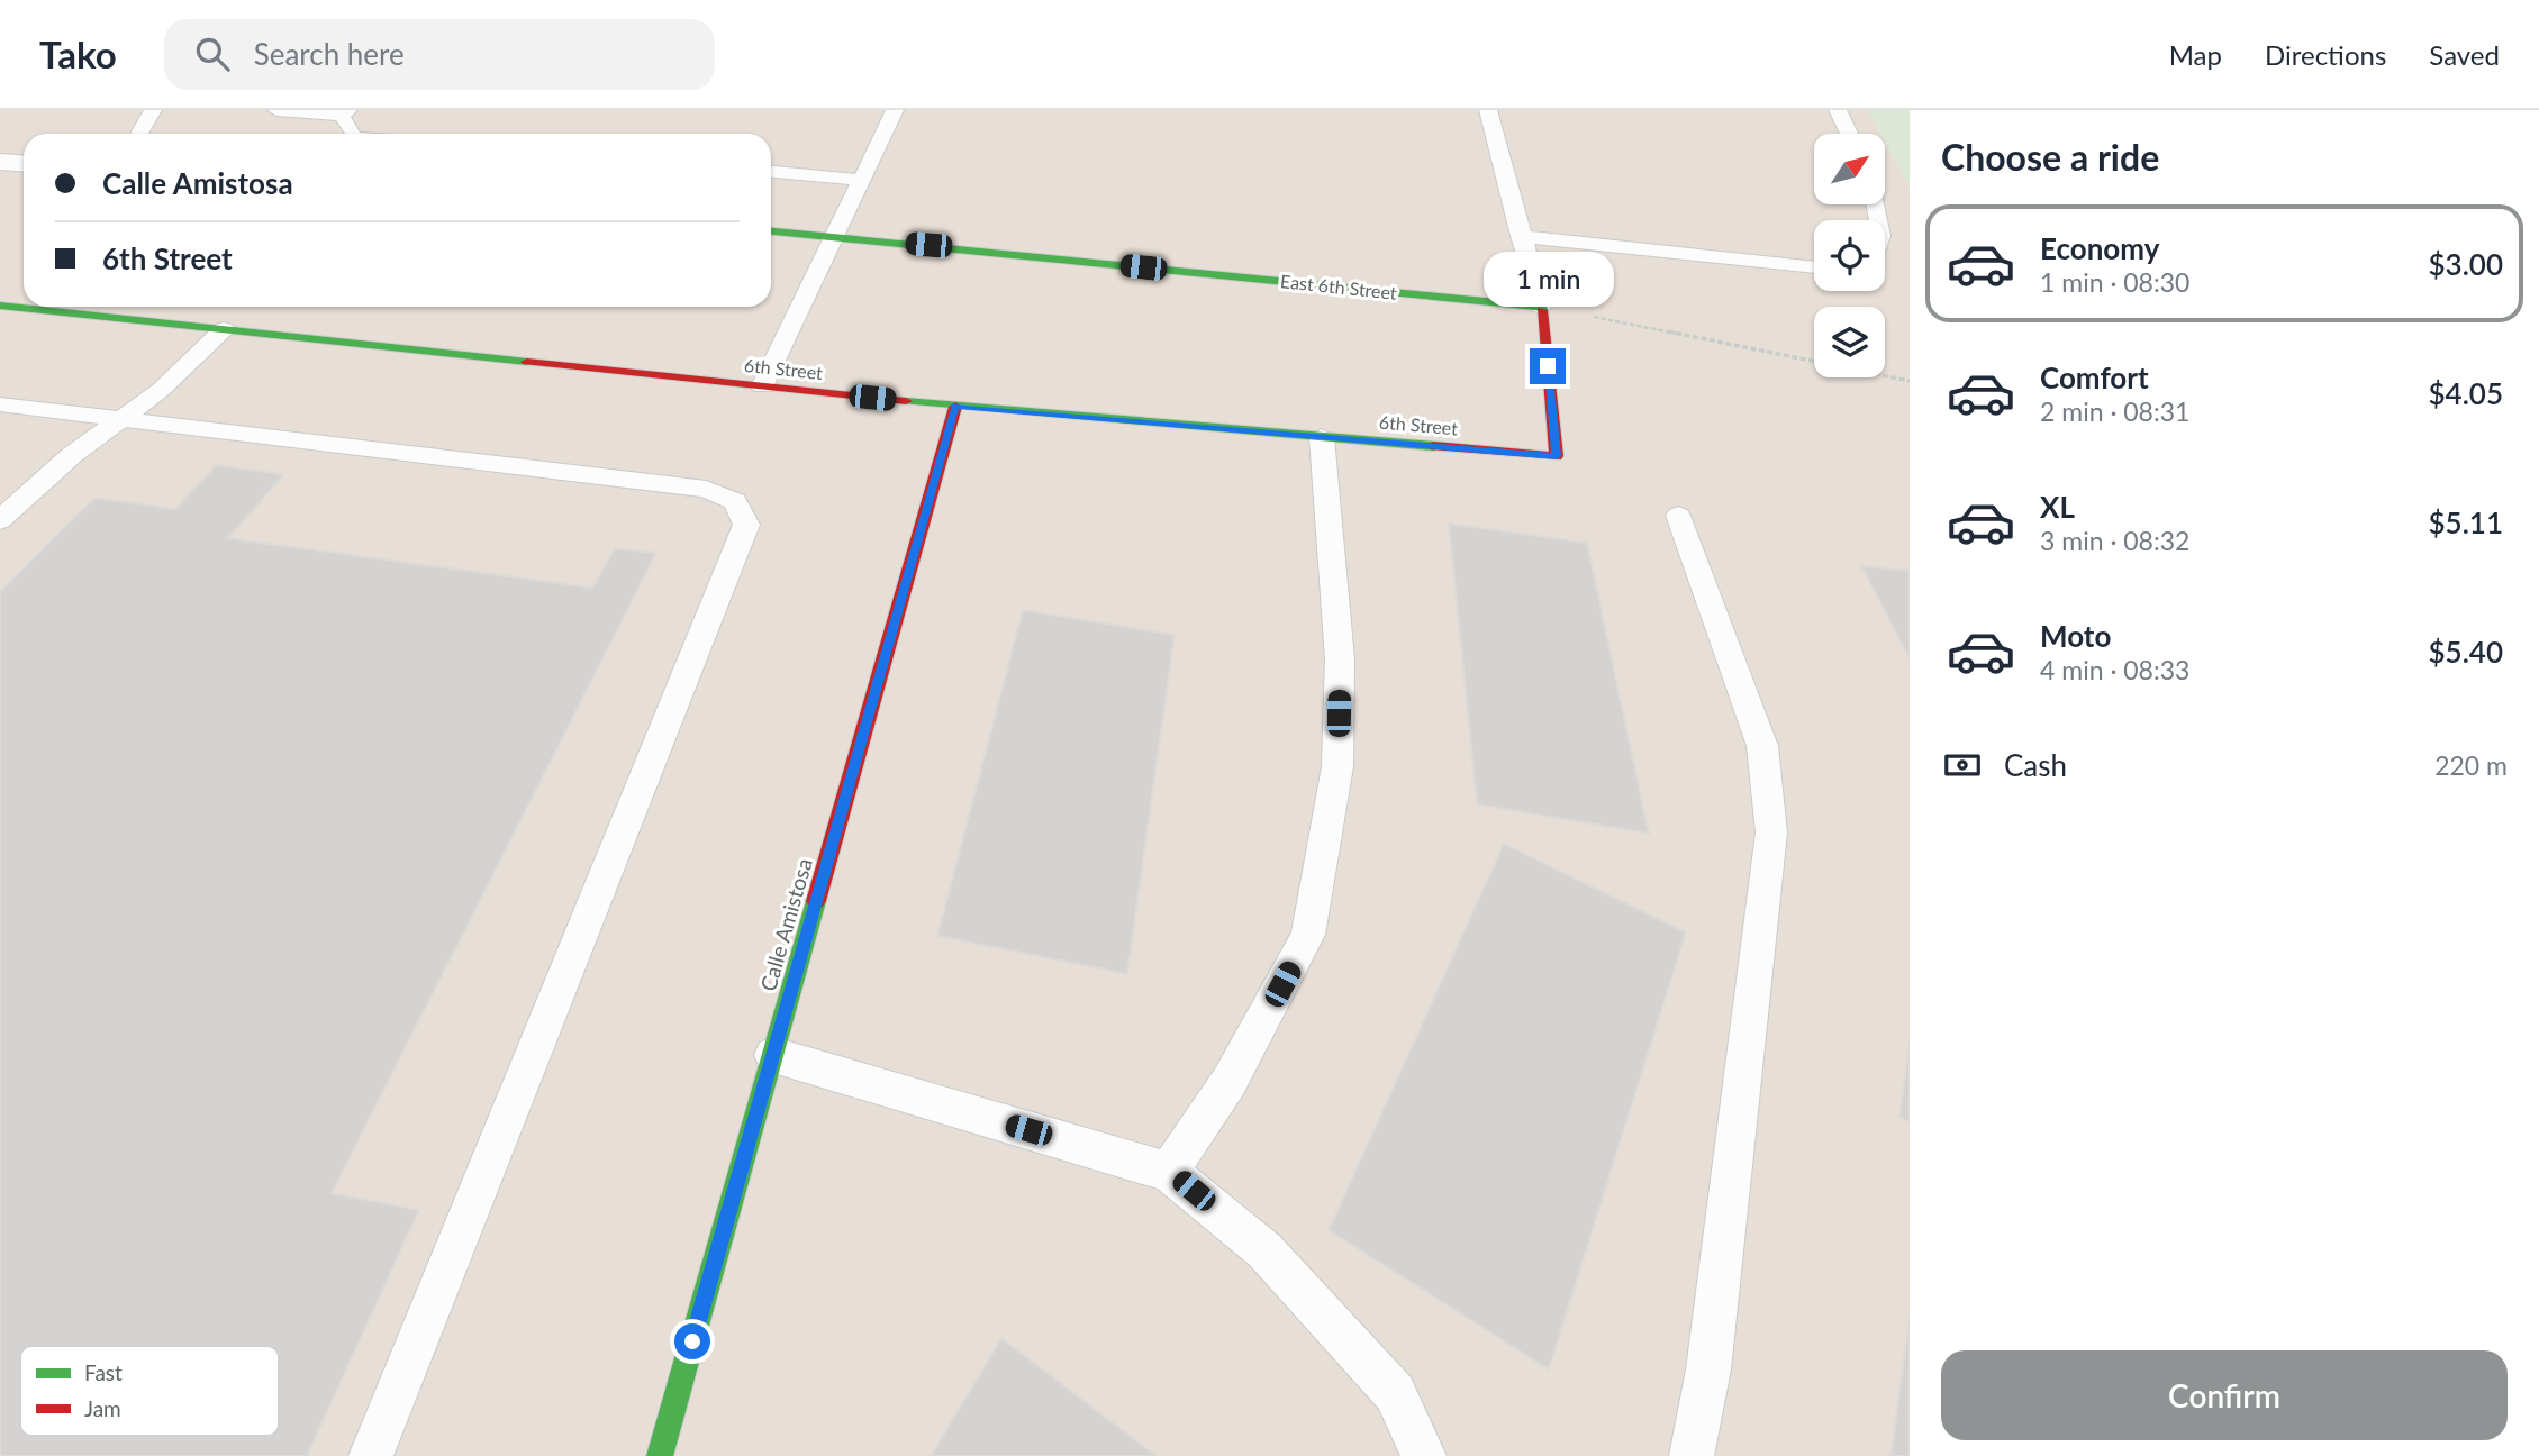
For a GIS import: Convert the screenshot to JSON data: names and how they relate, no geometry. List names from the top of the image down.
{
  "streets": {
    "street": ["East 6th Street", "6th Street", "Calle Amistosa"]
  },
  "crossings": [
    ["East 6th Street", "6th Street"],
    ["6th Street", "Calle Amistosa"]
  ],
  "legend": ["Fast", "Jam"],
  "north": "top right",
  "page": {
    "header": "Tako",
    "search": "Search here",
    "nav": ["Map", "Directions", "Saved"],
    "heading": "Choose a ride",
    "banner": ["Calle Amistosa", "6th Street"],
    "list": [
      {
        "name": "Economy",
        "note": "1 min · 08:30",
        "value": "$3.00"
      },
      {
        "name": "Comfort",
        "note": "2 min · 08:31",
        "value": "$4.05"
      },
      {
        "name": "XL",
        "note": "3 min · 08:32",
        "value": "$5.11"
      },
      {
        "name": "Moto",
        "note": "4 min · 08:33",
        "value": "$5.40"
      }
    ],
    "bubble": "1 min",
    "pay": ["Cash", "220 m"],
    "buttons": "Confirm"
  }
}
